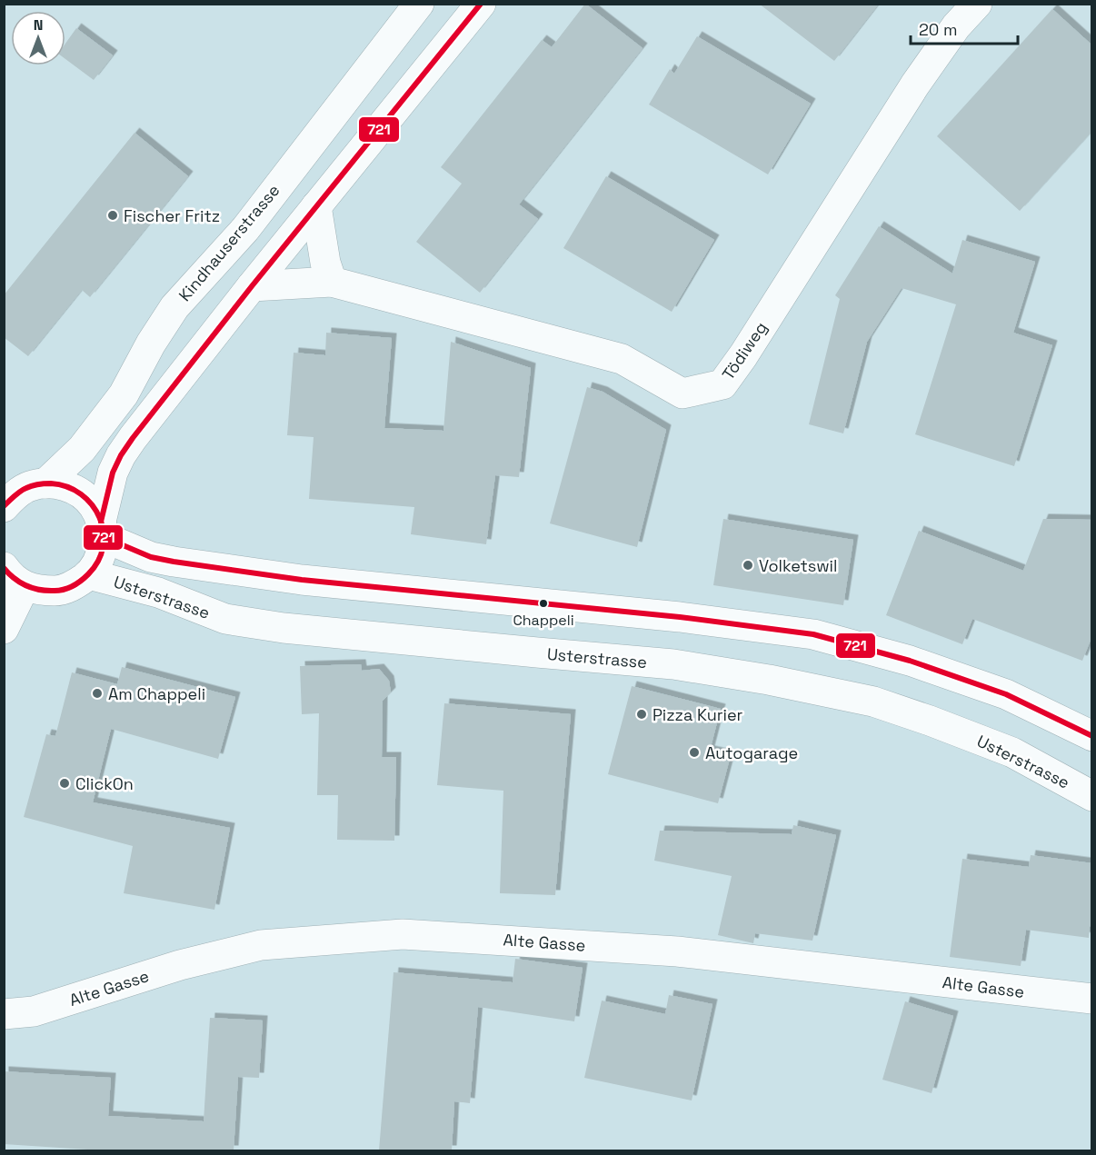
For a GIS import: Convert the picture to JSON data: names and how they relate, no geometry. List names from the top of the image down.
{
  "streets": {
    "main road": [
      "Kindhauserstrasse",
      "Tödiweg",
      "Usterstrasse",
      "Alte Gasse"
    ]
  },
  "places": [
    "Fischer Fritz",
    "Volketswil",
    "Chappeli",
    "Am Chappeli",
    "Pizza Kurier",
    "Autogarage",
    "ClickOn"
  ],
  "lines": ["transit line 721"],
  "scale_bar": "20 m",
  "north": "top"
}
